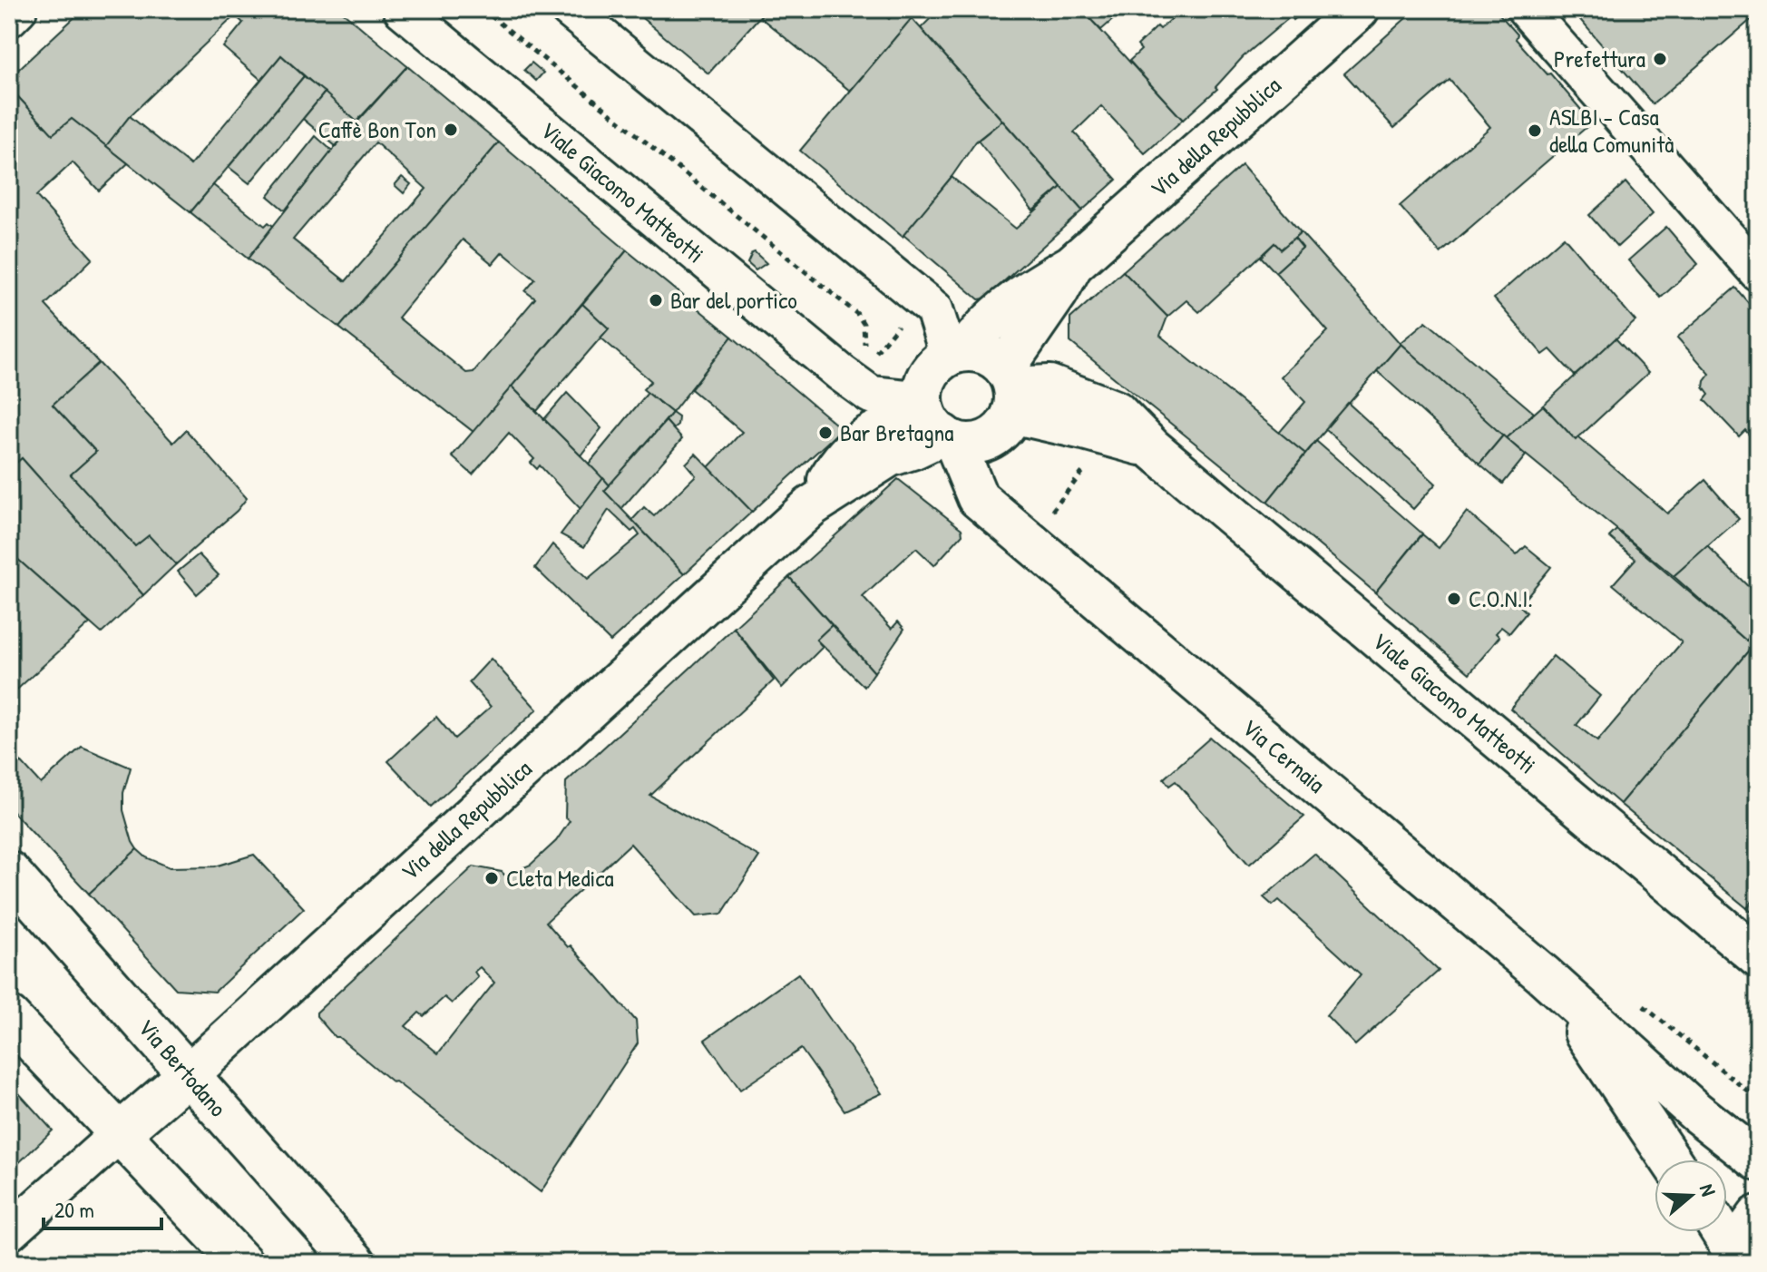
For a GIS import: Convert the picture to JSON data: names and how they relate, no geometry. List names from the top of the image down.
{
  "streets": {
    "street": [
      "Via della Repubblica",
      "Viale Giacomo Matteotti",
      "Via Cernaia",
      "Via Bertodano"
    ]
  },
  "crossings": [
    ["Via della Repubblica", "Viale Giacomo Matteotti"],
    ["Via della Repubblica", "Via Cernaia"],
    ["Via della Repubblica", "Via Bertodano"],
    ["Viale Giacomo Matteotti", "Via Cernaia"]
  ],
  "places": [
    "Prefettura",
    "Caffè Bon Ton",
    "ASLBI - Casa della Comunità",
    "Bar del portico",
    "Bar Bretagna",
    "C.O.N.I.",
    "Cleta Medica"
  ],
  "scale_bar": "20 m",
  "north": "right"
}
